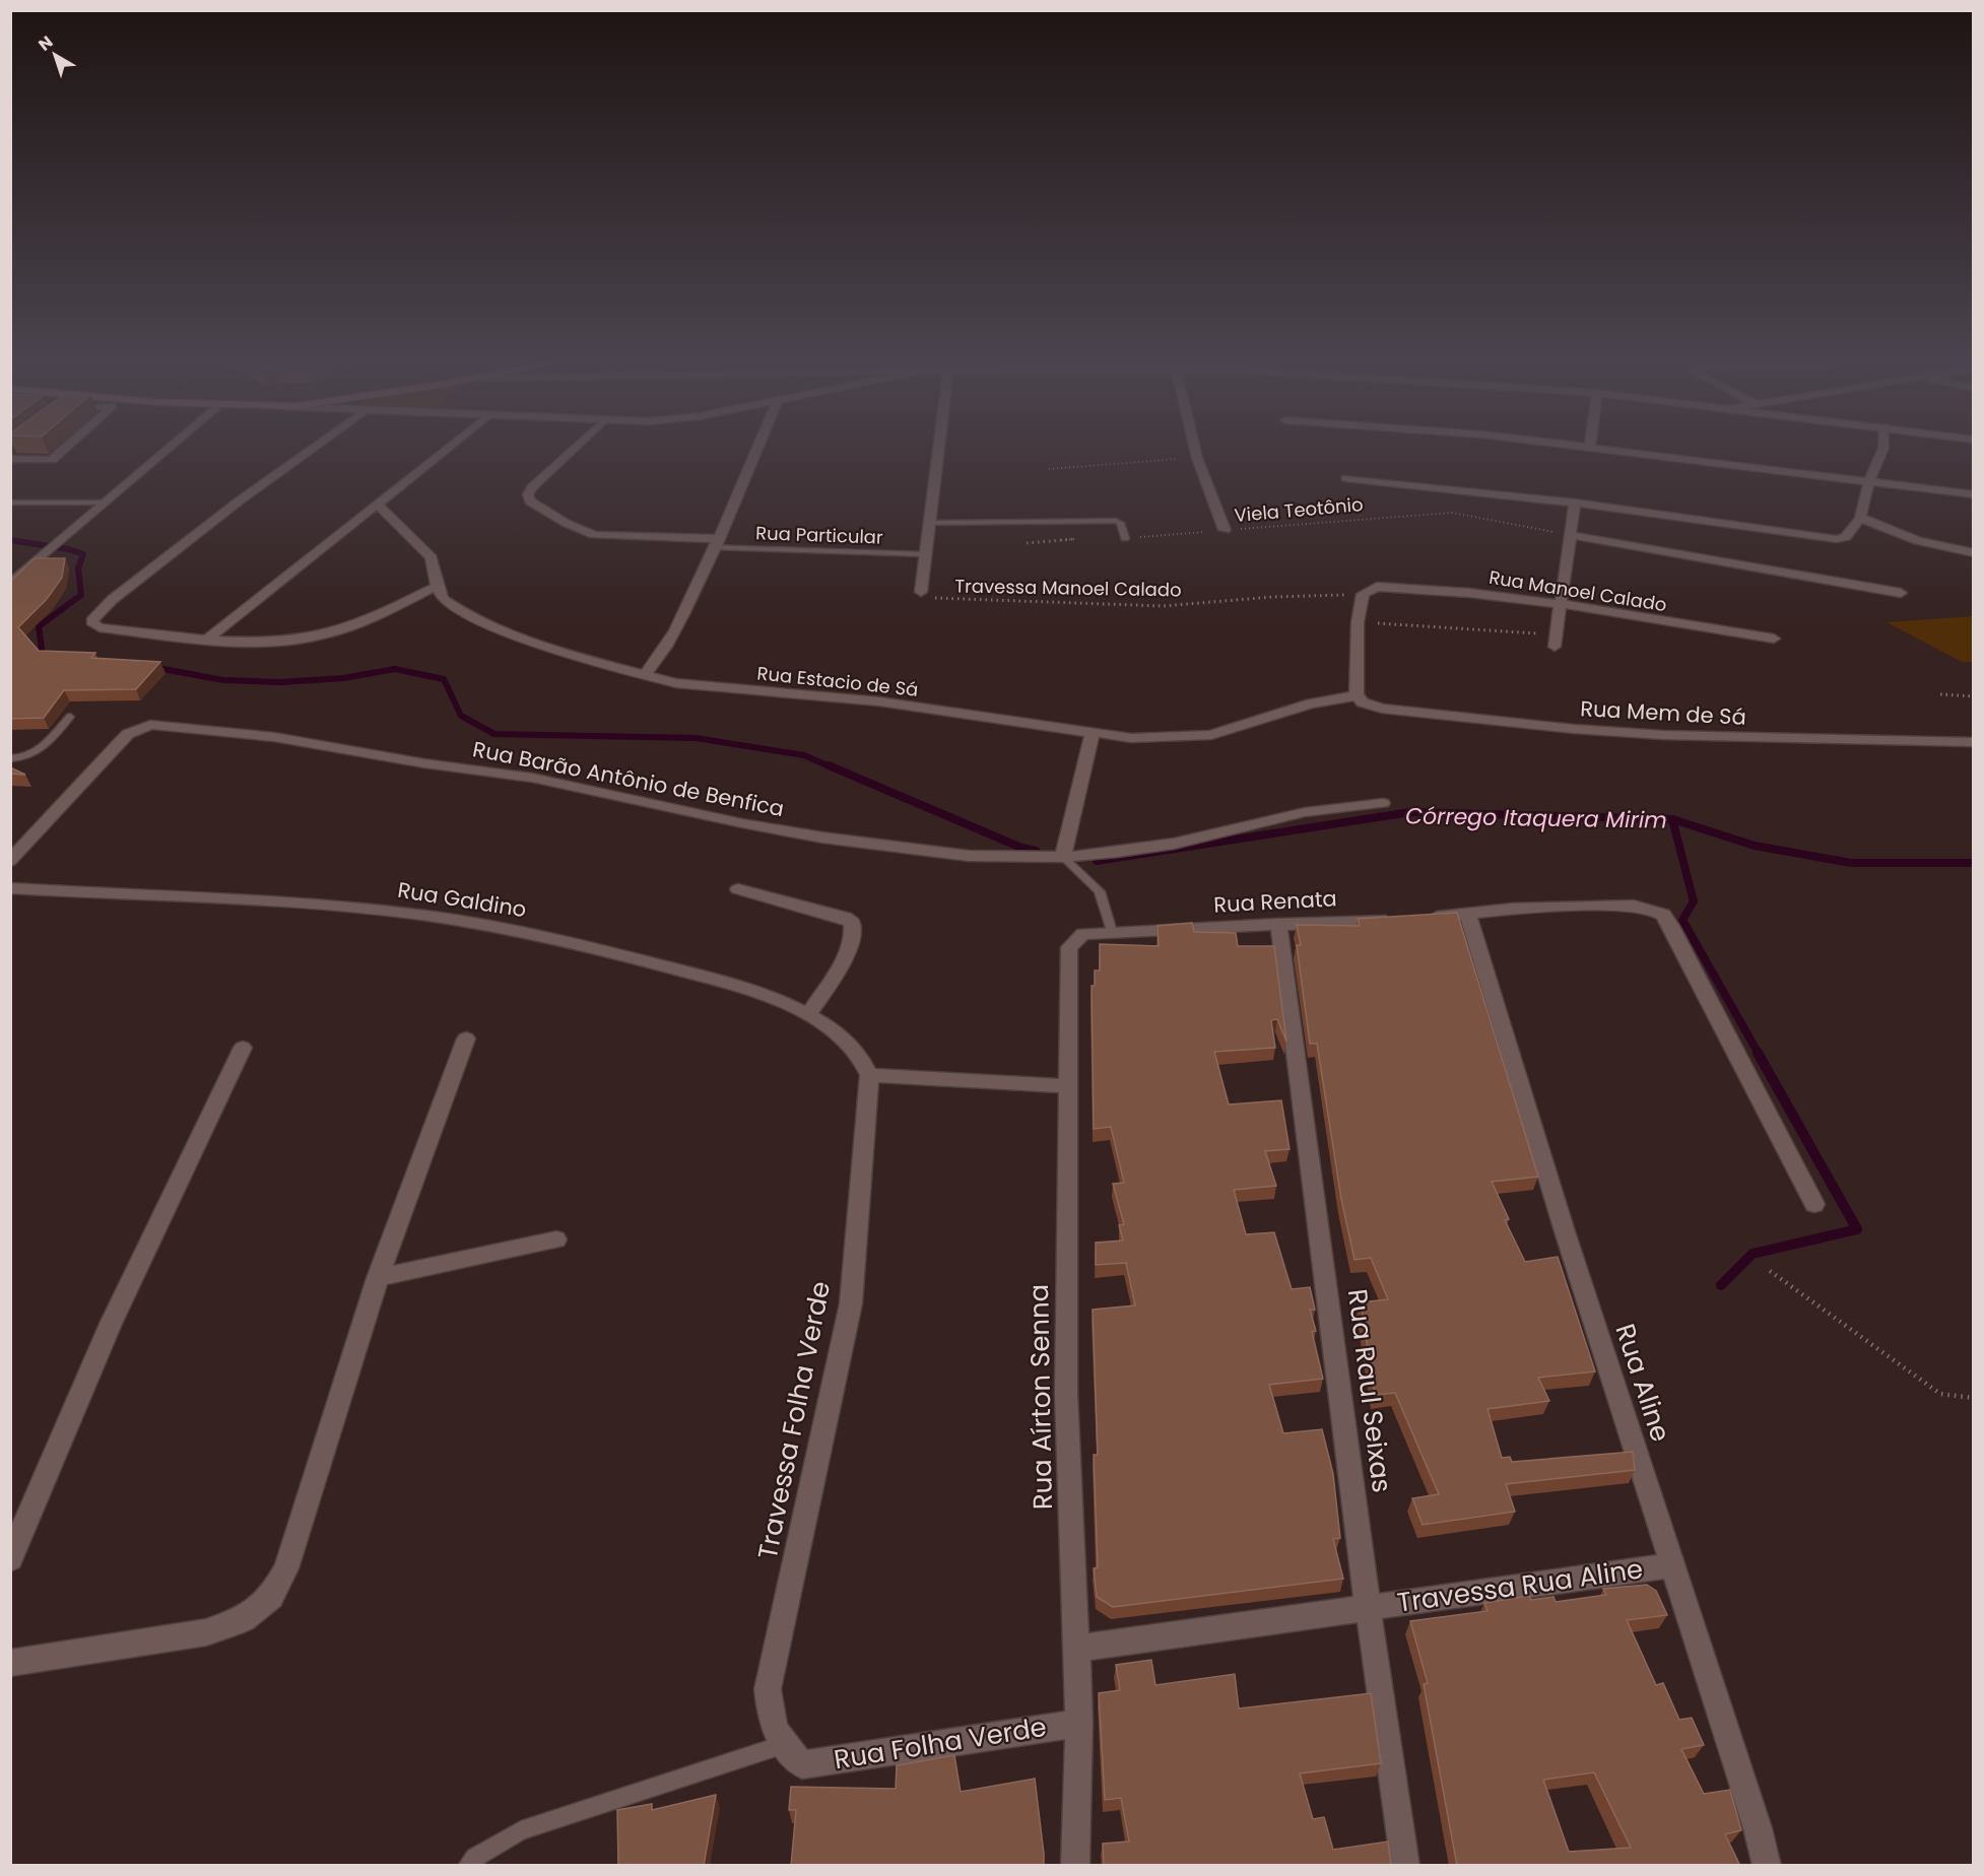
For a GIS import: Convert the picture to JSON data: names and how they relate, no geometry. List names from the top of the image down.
{
  "streets": {
    "street": [
      "Rua Manoel Calado",
      "Rua Estacio de Sá",
      "Rua Mem de Sá",
      "Rua Barão Antônio de Benfica",
      "Rua Galdino",
      "Rua Renata",
      "Rua Aline",
      "Rua Raul Seixas",
      "Rua Aírton Senna",
      "Travessa Folha Verde",
      "Travessa Rua Aline",
      "Rua Folha Verde"
    ],
    "lane": ["Rua Particular"],
    "path": ["Viela Teotônio", "Travessa Manoel Calado"]
  },
  "crossings": [
    ["Travessa Manoel Calado", "Rua Manoel Calado"],
    ["Rua Estacio de Sá", "Rua Mem de Sá"],
    ["Rua Galdino", "Travessa Folha Verde"],
    ["Rua Renata", "Rua Raul Seixas"],
    ["Rua Renata", "Rua Aírton Senna"],
    ["Rua Aline", "Travessa Rua Aline"],
    ["Rua Raul Seixas", "Travessa Rua Aline"],
    ["Rua Aírton Senna", "Travessa Rua Aline"],
    ["Rua Aírton Senna", "Rua Folha Verde"],
    ["Travessa Folha Verde", "Rua Folha Verde"]
  ],
  "water": ["Córrego Itaquera Mirim"],
  "north": "top left"
}
